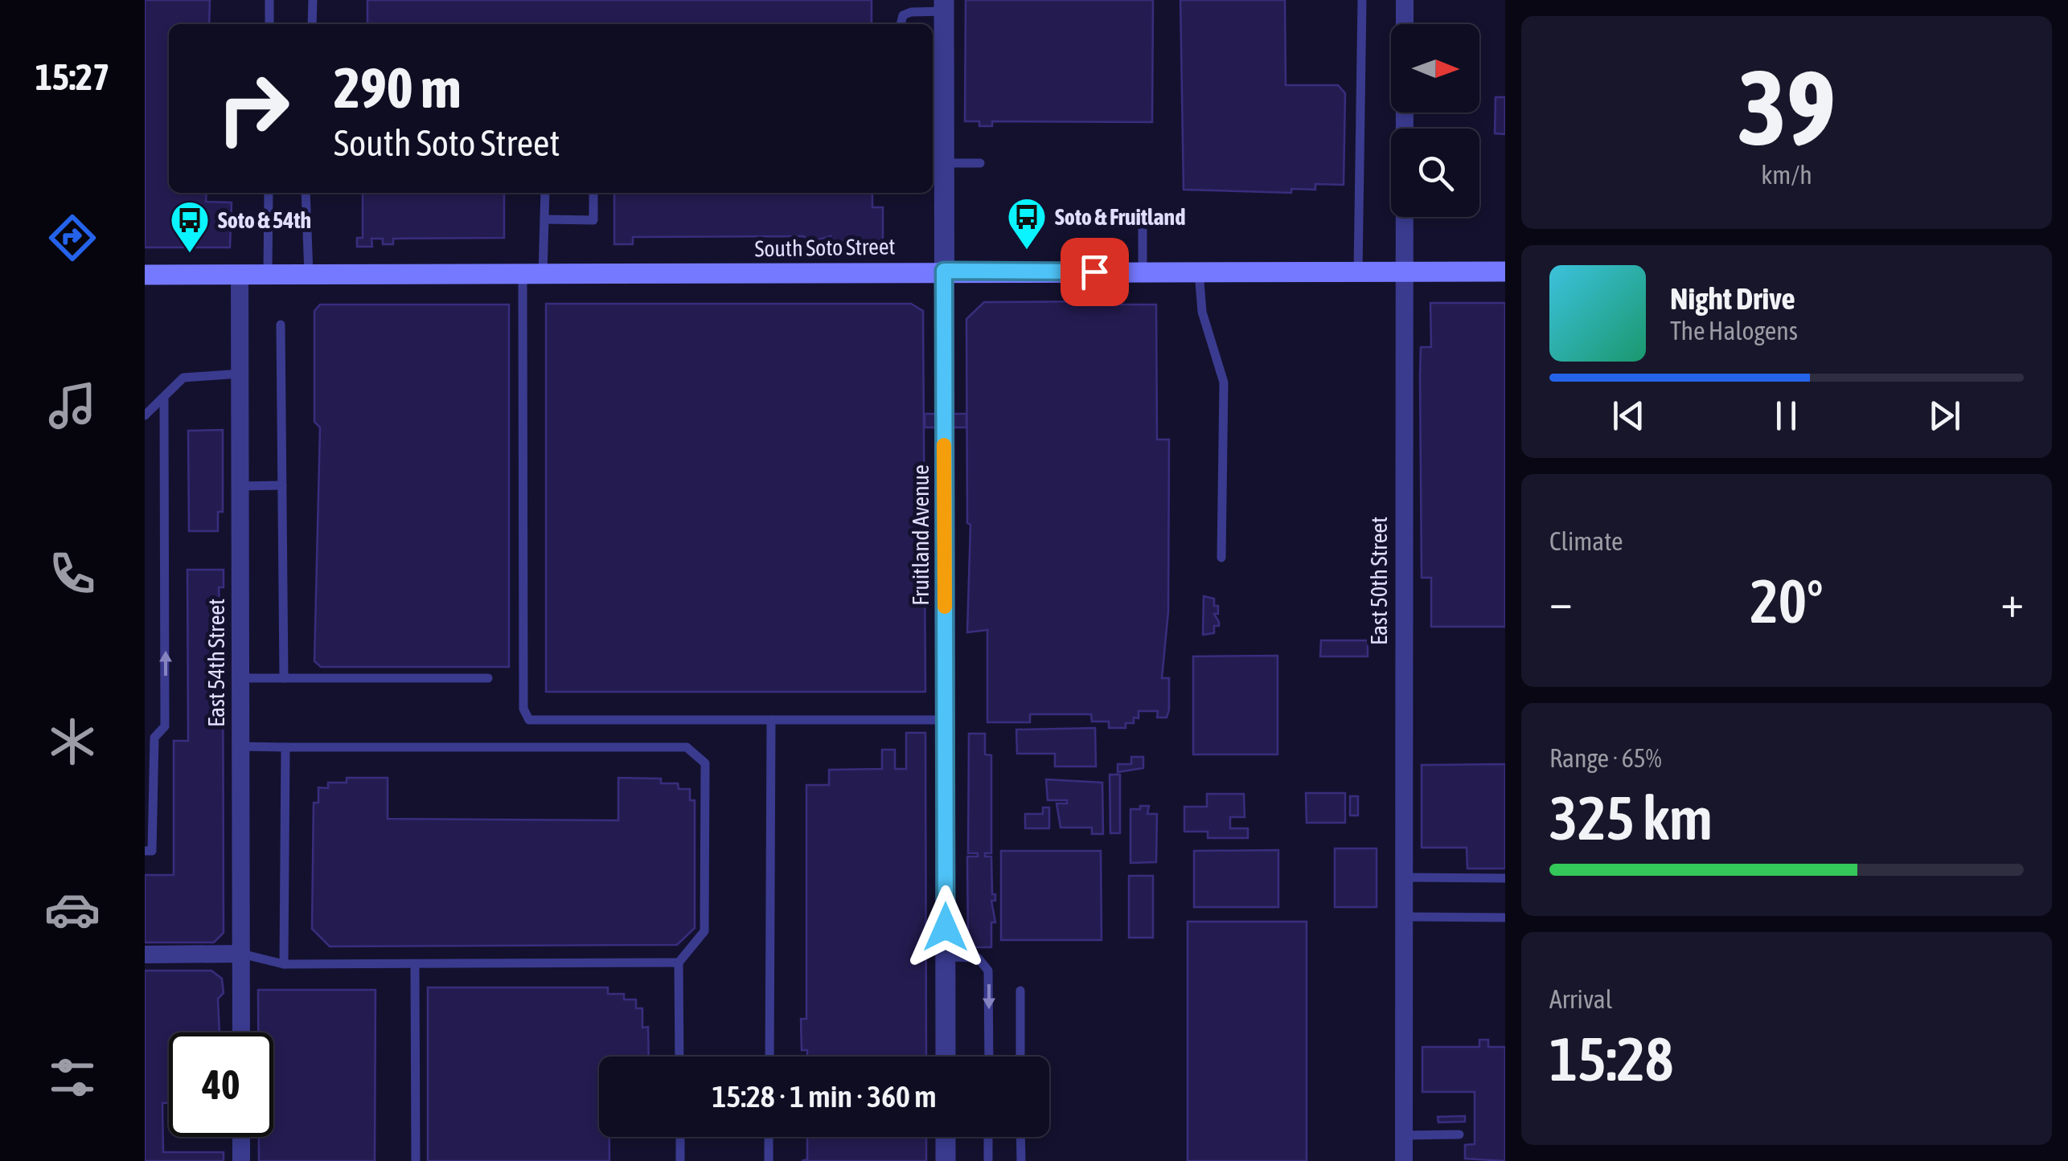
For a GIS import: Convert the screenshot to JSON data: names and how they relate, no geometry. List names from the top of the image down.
{
  "streets": {
    "main road": ["South Soto Street"],
    "street": ["Fruitland Avenue", "East 50th Street", "East 54th Street"]
  },
  "crossings": [
    ["South Soto Street", "Fruitland Avenue"],
    ["South Soto Street", "East 50th Street"],
    ["South Soto Street", "East 54th Street"]
  ],
  "places": {
    "bus stop": ["Soto & Fruitland", "Soto & 54th"]
  },
  "north": "right",
  "page": {
    "tabs": "15:27",
    "tile": [
      ["39", "km/h"],
      "Climate",
      ["Range · 65%", "325 km"],
      ["Arrival", "15:28"]
    ],
    "turn": ["290 m", "South Soto Street"],
    "song": ["Night Drive", "The Halogens"],
    "heat": ["−", "20°", "+"],
    "limit": "40",
    "trip": "15:28 · 1 min · 360 m"
  }
}
